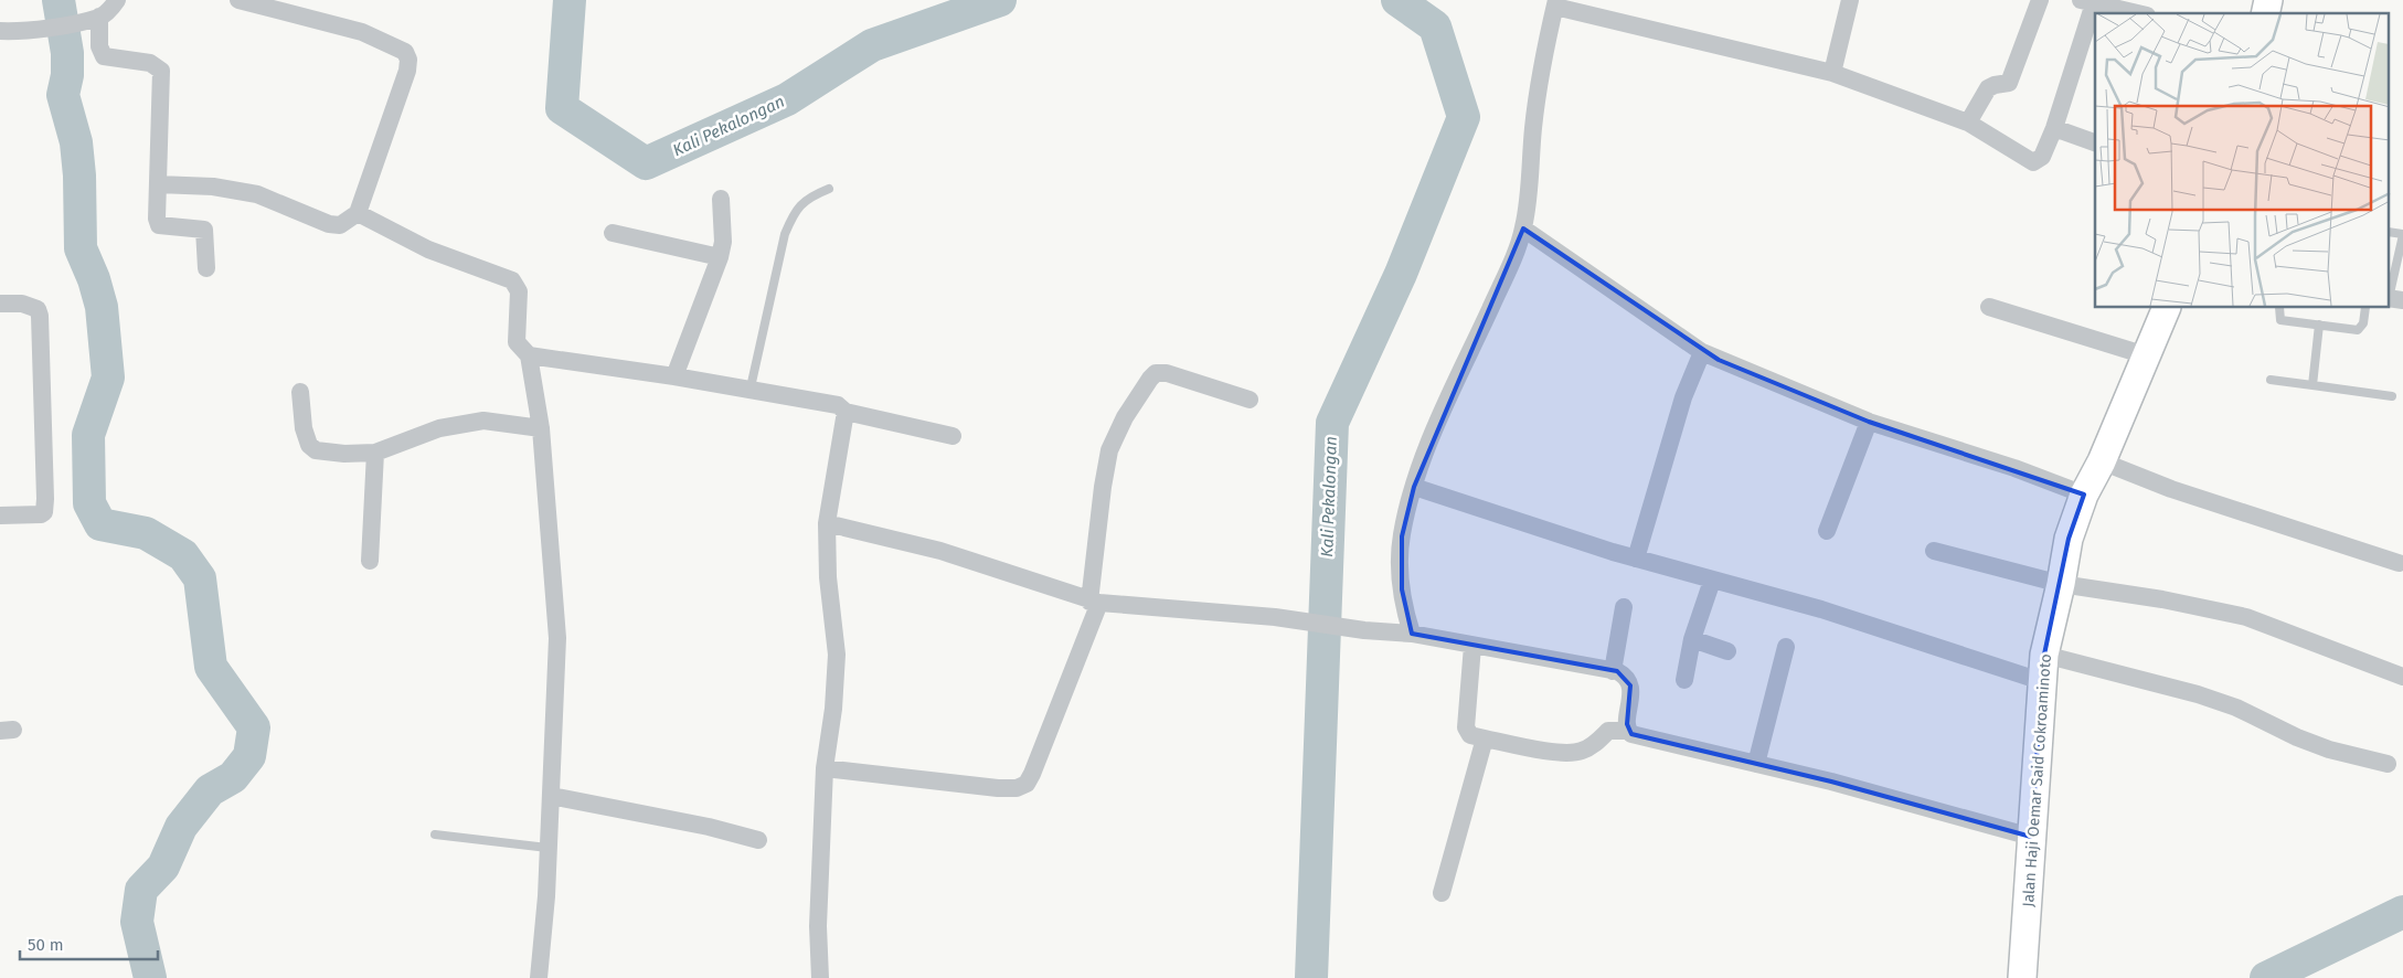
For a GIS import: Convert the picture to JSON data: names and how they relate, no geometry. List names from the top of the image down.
{
  "streets": {
    "main road": ["Jalan Haji Oemar Said Cokroaminoto"]
  },
  "water": ["Kali Pekalongan"],
  "scale_bar": "50 m"
}
